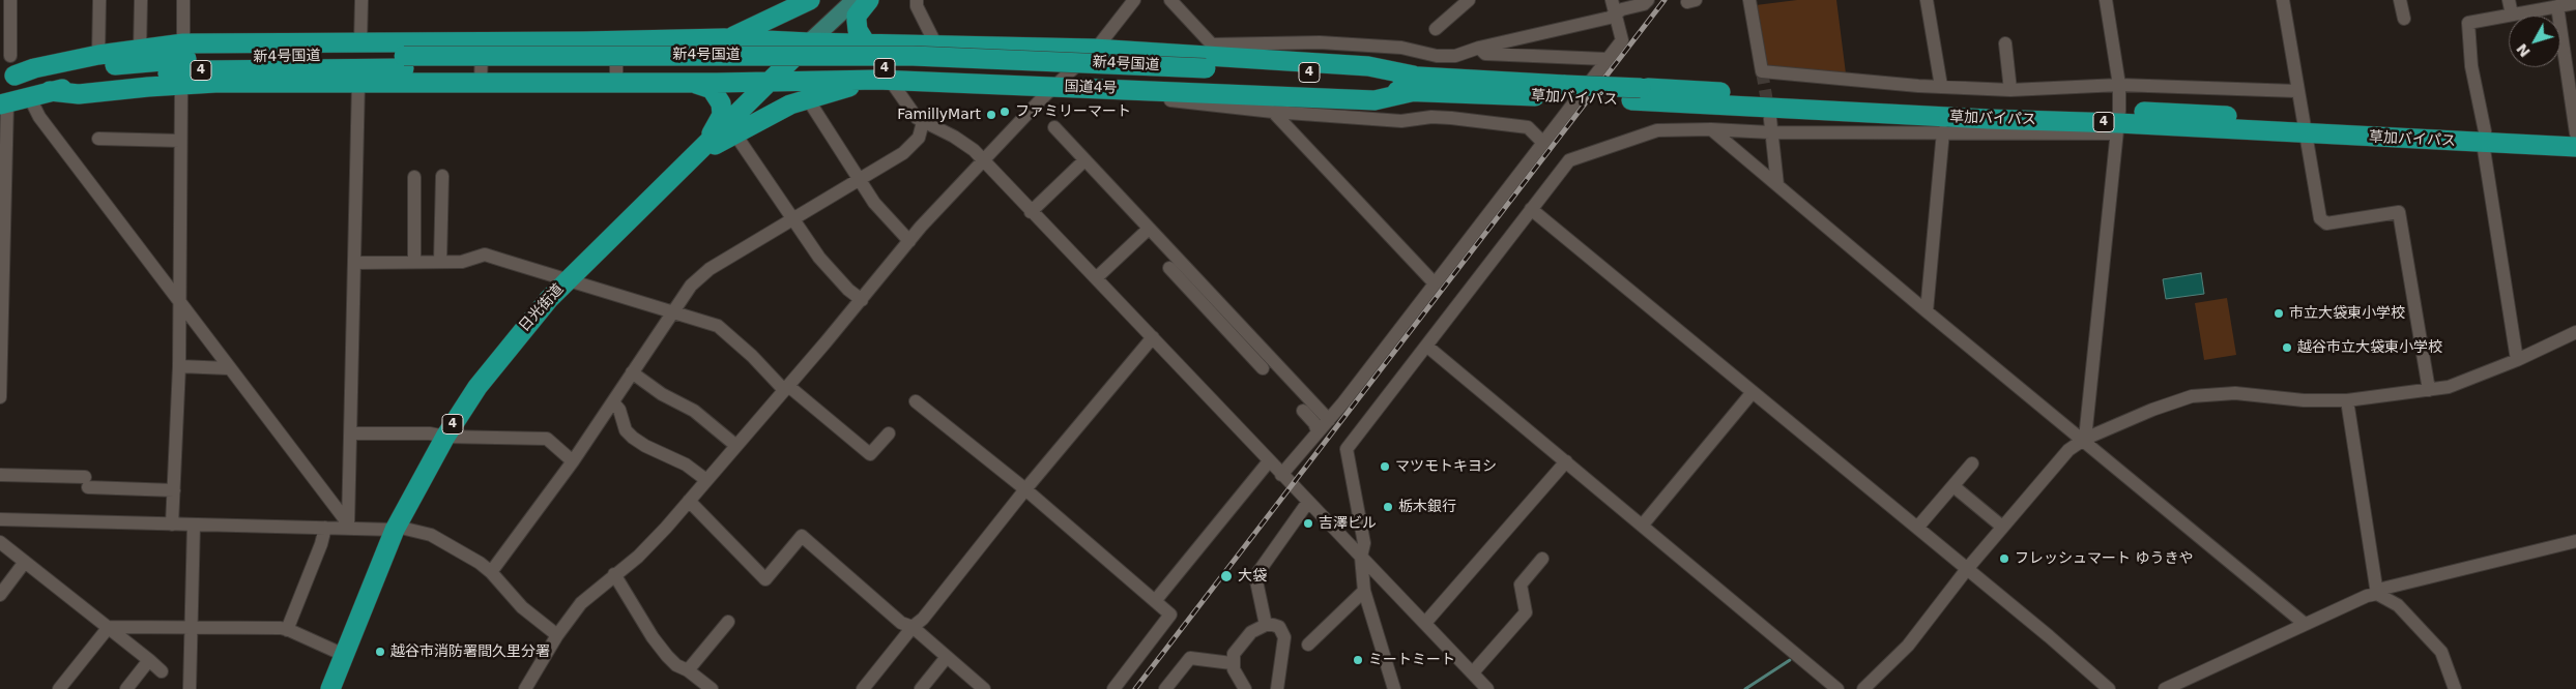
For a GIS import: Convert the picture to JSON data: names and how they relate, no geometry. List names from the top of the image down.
{
  "streets": {
    "highway": [
      "新4号国道",
      "4",
      "国道4号",
      "草加バイパス",
      "日光街道"
    ]
  },
  "crossings": [
    ["新4号国道", "4"],
    ["新4号国道", "国道4号"],
    ["新4号国道", "草加バイパス"],
    ["4", "国道4号"],
    ["4", "草加バイパス"],
    ["4", "日光街道"],
    ["国道4号", "草加バイパス"],
    ["国道4号", "日光街道"]
  ],
  "places": [
    "ファミリーマート",
    "FamillyMart",
    "市立大袋東小学校",
    "越谷市立大袋東小学校",
    "マツモトキヨシ",
    "栃木銀行",
    "吉澤ビル",
    "フレッシュマート ゆうきや",
    "大袋",
    "越谷市消防署間久里分署",
    "ミートミート"
  ],
  "north": "bottom left"
}
